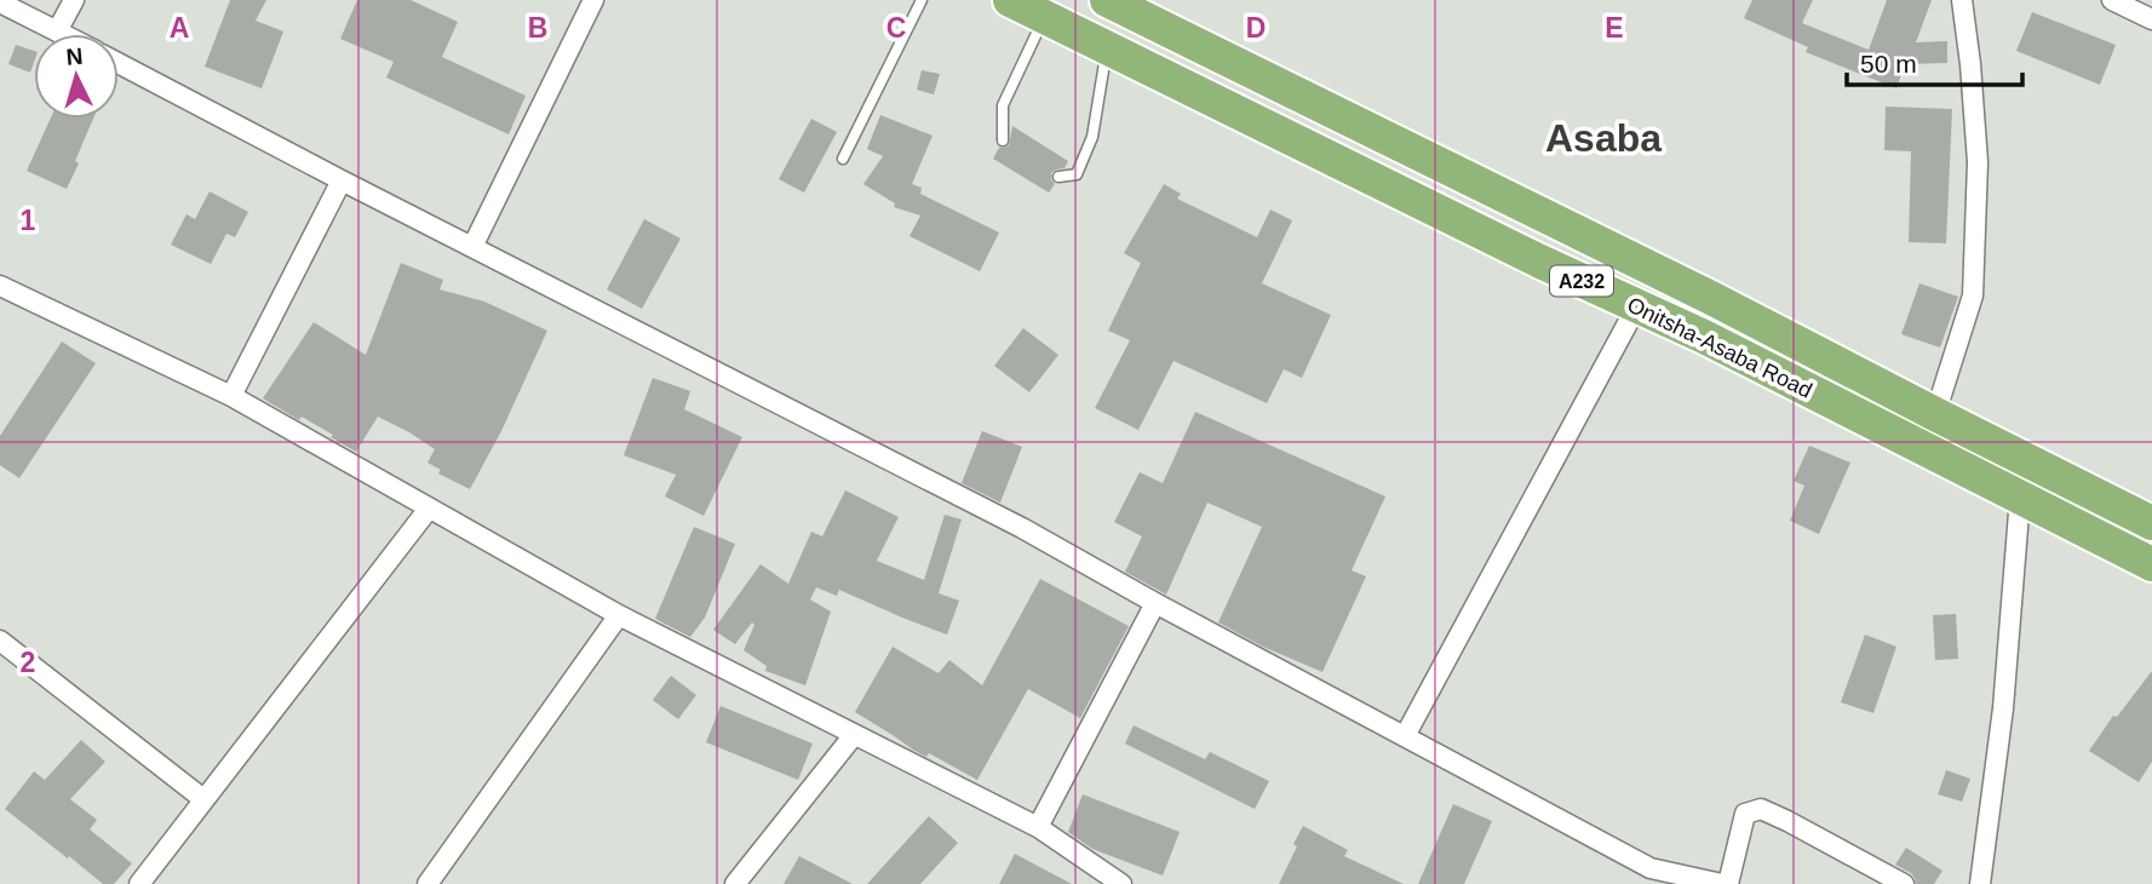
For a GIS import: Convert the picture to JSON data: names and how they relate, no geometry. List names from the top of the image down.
{
  "streets": {
    "highway": ["A232", "Onitsha-Asaba Road"]
  },
  "districts": ["Asaba"],
  "scale_bar": "50 m",
  "north": "top",
  "grid": {
    "columns": [
      "A",
      "B",
      "C",
      "D",
      "E"
    ],
    "rows": ["1", "2"]
  }
}
